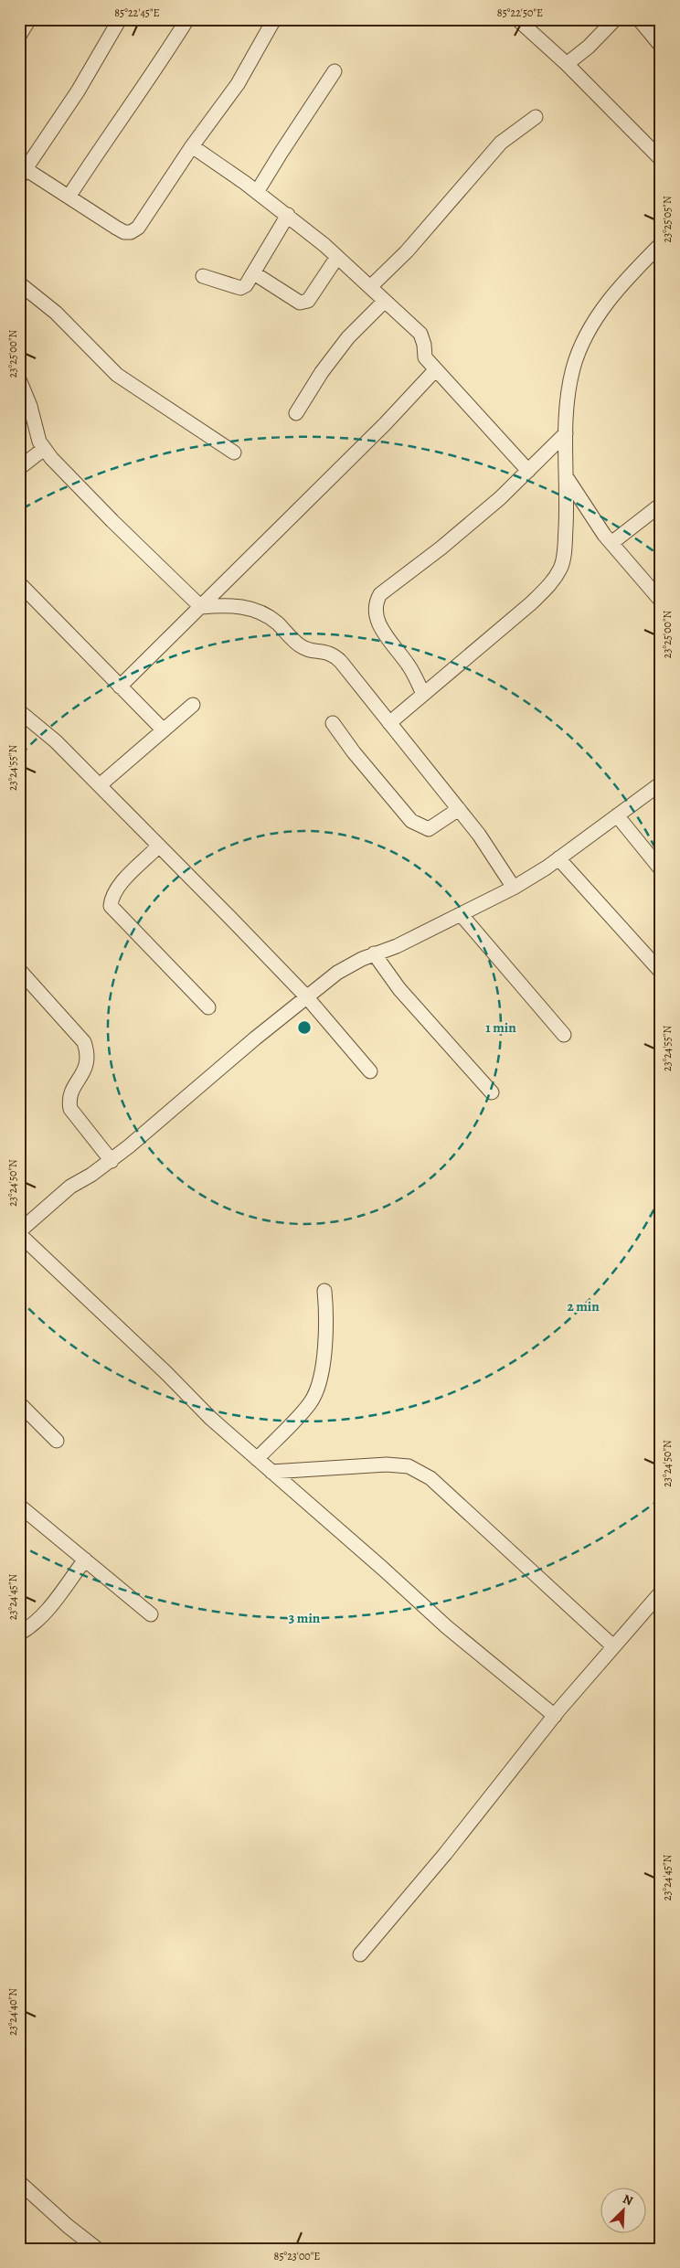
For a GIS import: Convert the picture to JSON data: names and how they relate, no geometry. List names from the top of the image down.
{
  "north": "top right",
  "coordinates": [
    "85°22'45\"E",
    "85°22'50\"E",
    "23°25'05\"N",
    "23°25'00\"N",
    "23°24'55\"N",
    "23°24'50\"N",
    "23°24'45\"N",
    "23°24'40\"N",
    "85°23'00\"E"
  ],
  "rings": ["1 min", "2 min", "3 min"]
}
